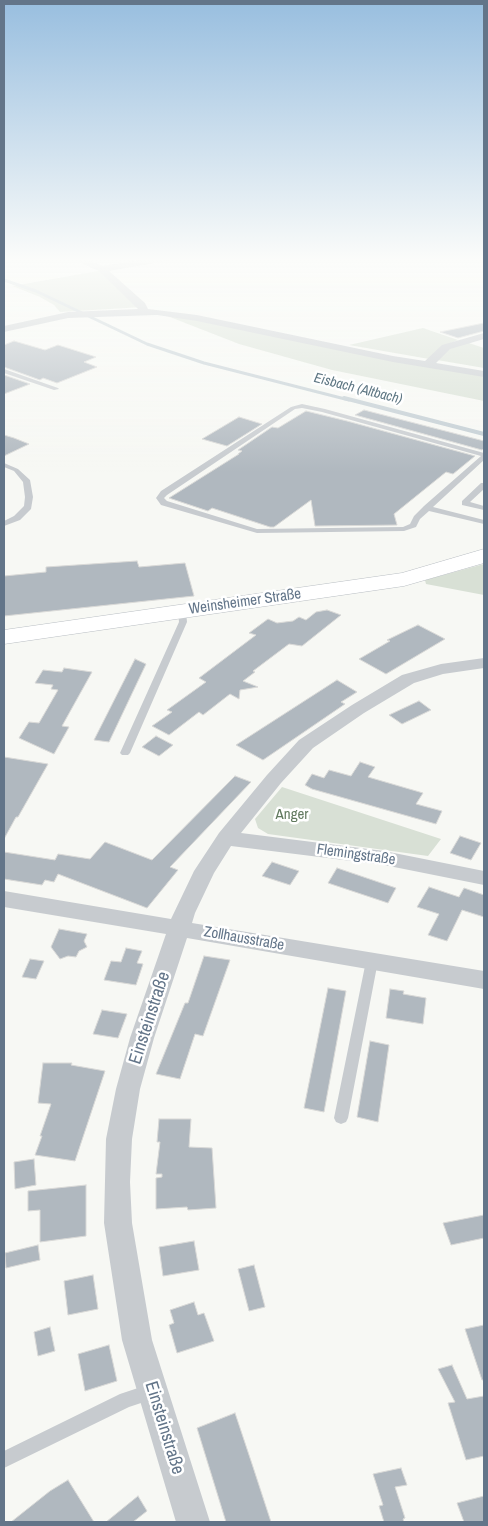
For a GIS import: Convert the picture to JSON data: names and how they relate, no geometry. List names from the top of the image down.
{
  "streets": {
    "main road": ["Weinsheimer Straße"],
    "street": ["Flemingstraße", "Zollhausstraße", "Einsteinstraße"]
  },
  "crossings": [
    ["Flemingstraße", "Einsteinstraße"],
    ["Zollhausstraße", "Einsteinstraße"]
  ],
  "water": ["Eisbach (Altbach)"],
  "parks": ["Anger"]
}
